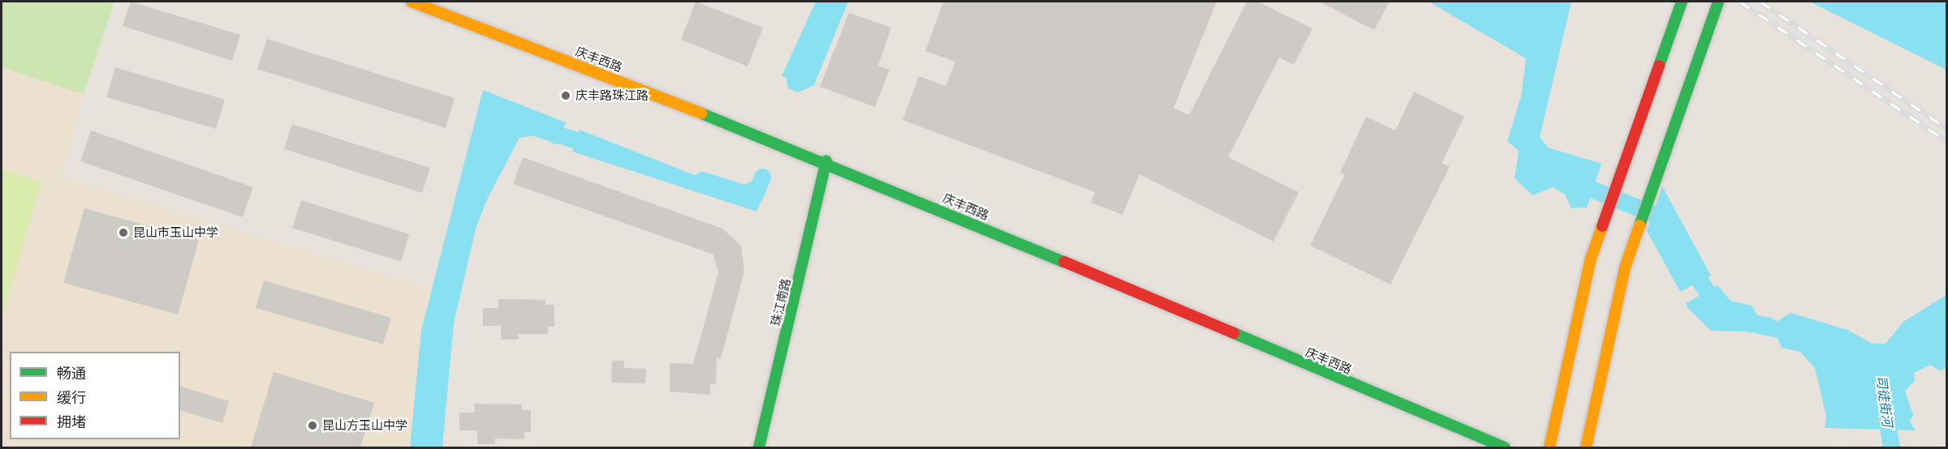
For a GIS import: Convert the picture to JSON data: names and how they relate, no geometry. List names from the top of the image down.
{
  "streets": {
    "street": ["庆丰西路", "珠江南路"]
  },
  "crossings": [
    ["庆丰西路", "珠江南路"]
  ],
  "water": ["司徒街河"],
  "places": ["庆丰路珠江路", "昆山市玉山中学", "昆山方玉山中学"],
  "legend": ["畅通", "缓行", "拥堵"]
}
